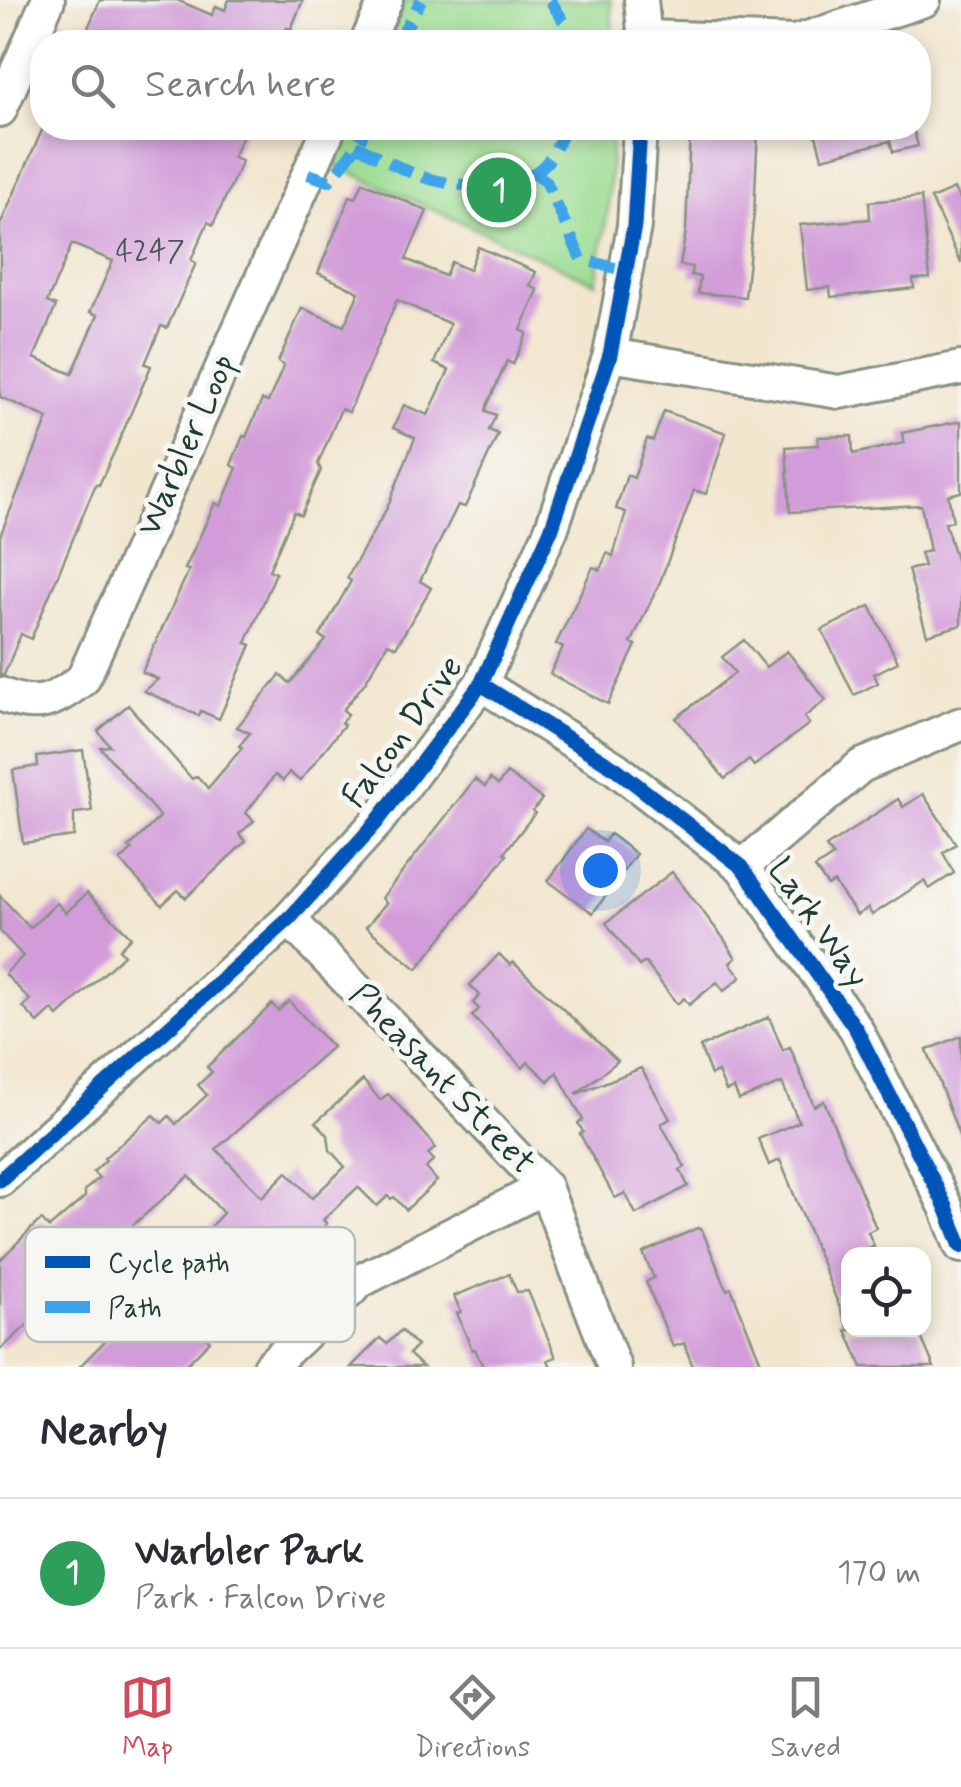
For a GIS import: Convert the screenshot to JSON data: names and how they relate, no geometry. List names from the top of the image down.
{
  "streets": {
    "street": [
      "Warbler Loop",
      "Falcon Drive",
      "Lark Way",
      "Pheasant Street"
    ]
  },
  "crossings": [
    ["Falcon Drive", "Lark Way"],
    ["Falcon Drive", "Pheasant Street"]
  ],
  "house_numbers": ["4247"],
  "legend": ["Cycle path", "Path"],
  "page": {
    "search": "Search here",
    "pins": "1",
    "heading": "Nearby",
    "list": [
      {
        "mark": "1",
        "name": "Warbler Park",
        "note": "Park · Falcon Drive",
        "value": "170 m"
      }
    ],
    "nav": ["Map", "Directions", "Saved"]
  }
}
